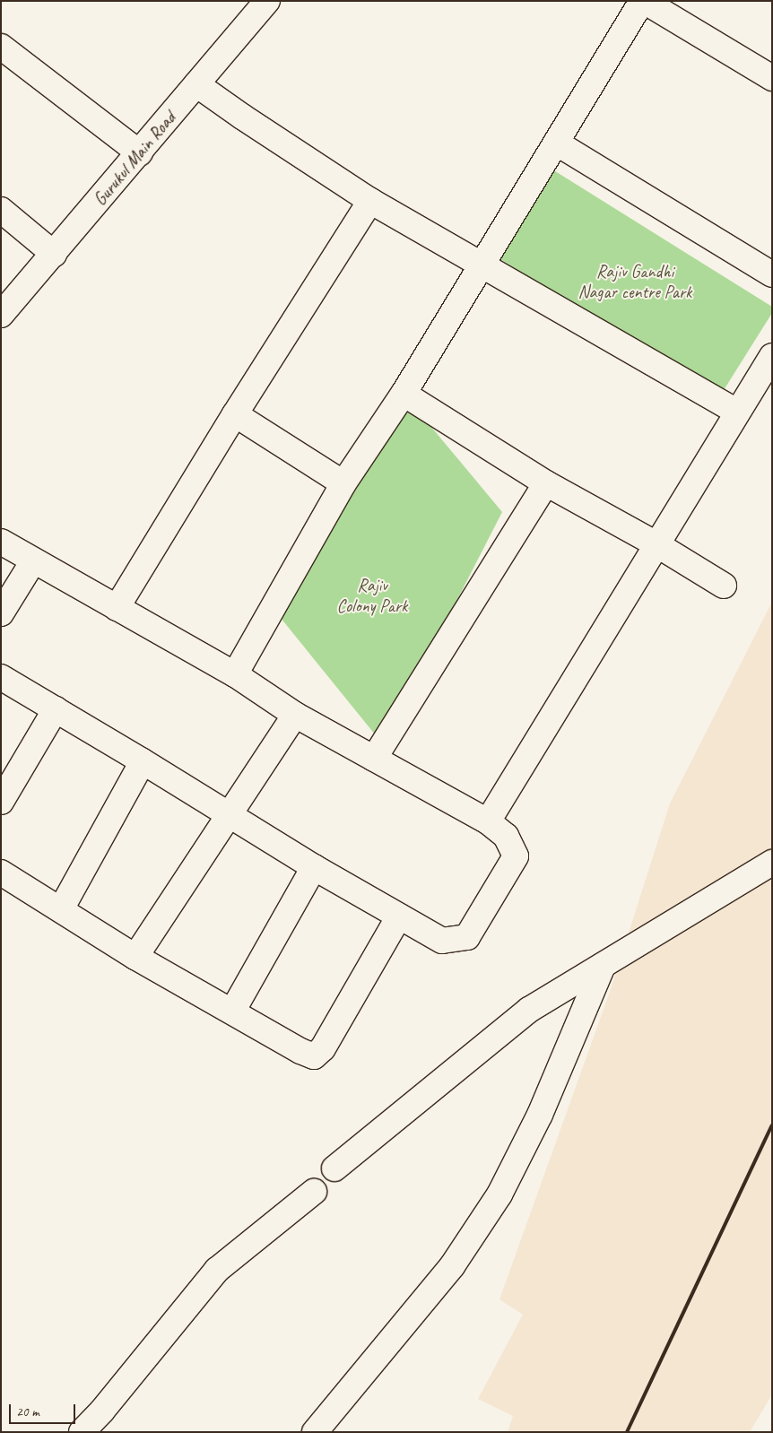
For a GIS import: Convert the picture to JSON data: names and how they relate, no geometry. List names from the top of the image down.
{
  "streets": {
    "street": ["Gurukul Main Road"]
  },
  "parks": ["Rajiv Gandhi Nagar centre Park", "Rajiv Colony Park"],
  "scale_bar": "20 m"
}
